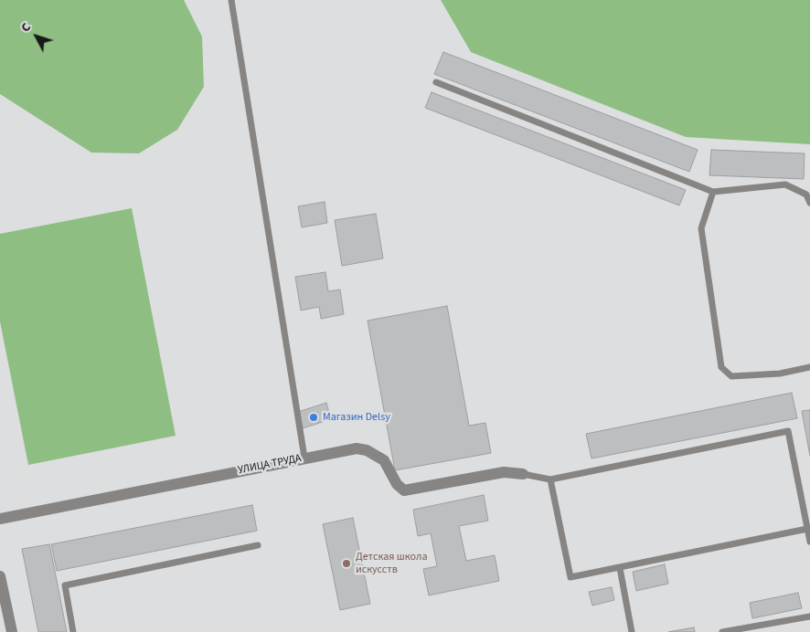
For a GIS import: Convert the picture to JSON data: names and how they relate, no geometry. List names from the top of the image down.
{
  "streets": {
    "street": ["УЛИЦА ТРУДА"]
  },
  "places": ["Магазин Delsy", "Детская школа искусств"],
  "north": "top left"
}
